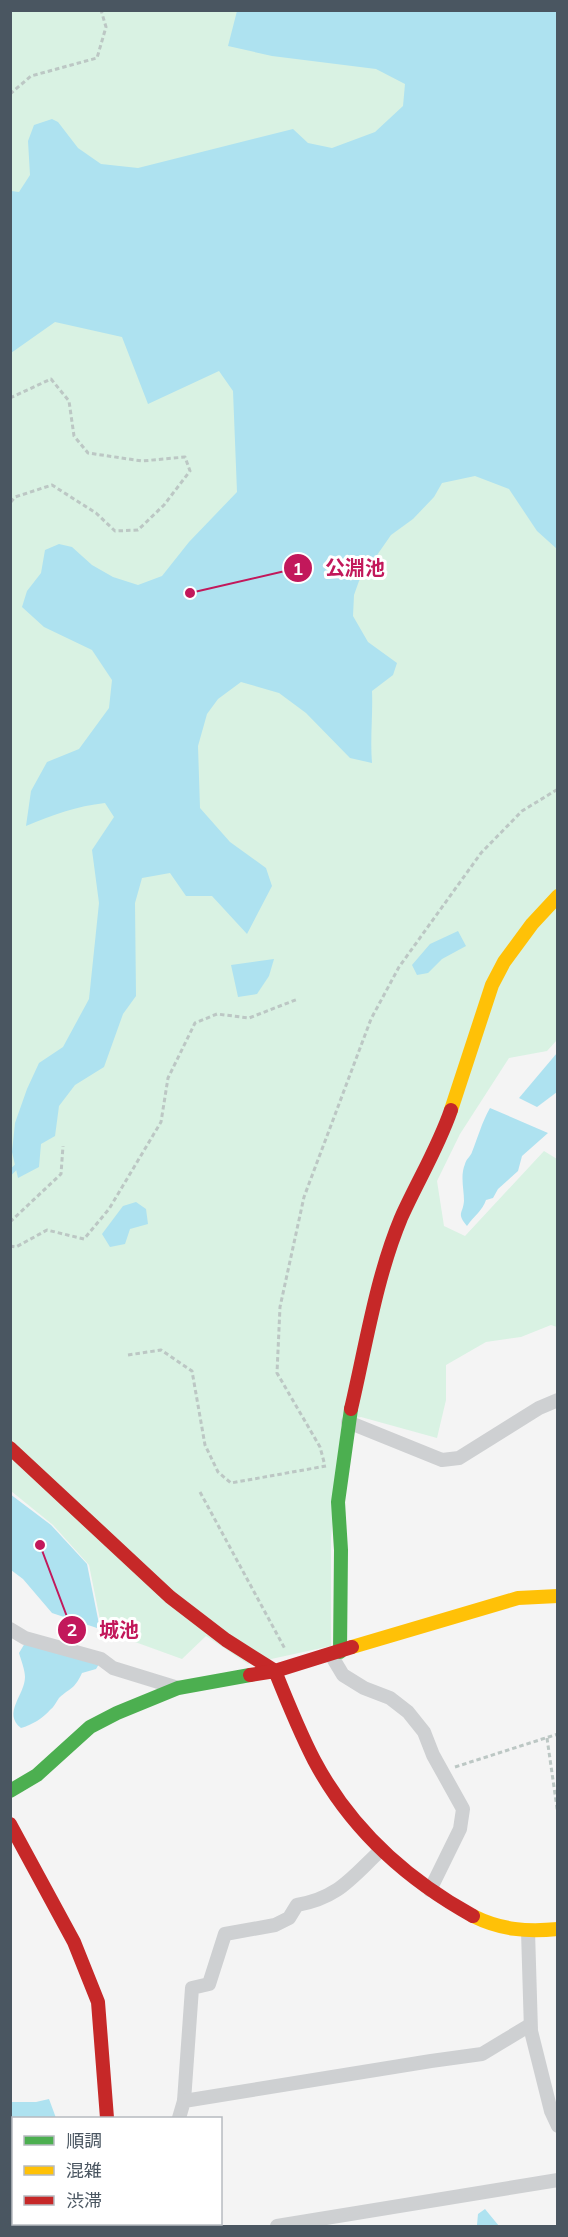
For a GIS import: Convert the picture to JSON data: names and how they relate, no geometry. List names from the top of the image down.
{
  "places": ["公淵池", "城池"],
  "legend": ["順調", "混雑", "渋滞"]
}
